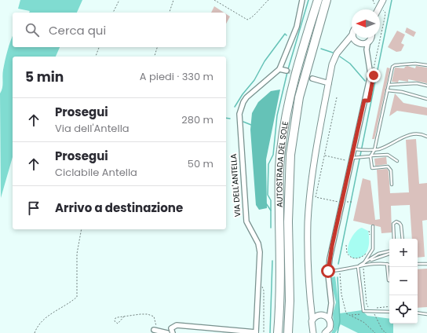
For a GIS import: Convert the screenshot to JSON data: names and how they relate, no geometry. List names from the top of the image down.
{
  "streets": {
    "highway": ["AUTOSTRADA DEL SOLE"],
    "street": ["VIA DELL'ANTELLA"]
  },
  "north": "left",
  "page": {
    "search": "Cerca qui",
    "heading": ["5 min", "A piedi · 330 m"],
    "list": [
      ["Prosegui", "Via dell'Antella", "280 m"],
      ["Prosegui", "Ciclabile Antella", "50 m"],
      "Arrivo a destinazione"
    ],
    "map_buttons": ["+", "−"]
  }
}
